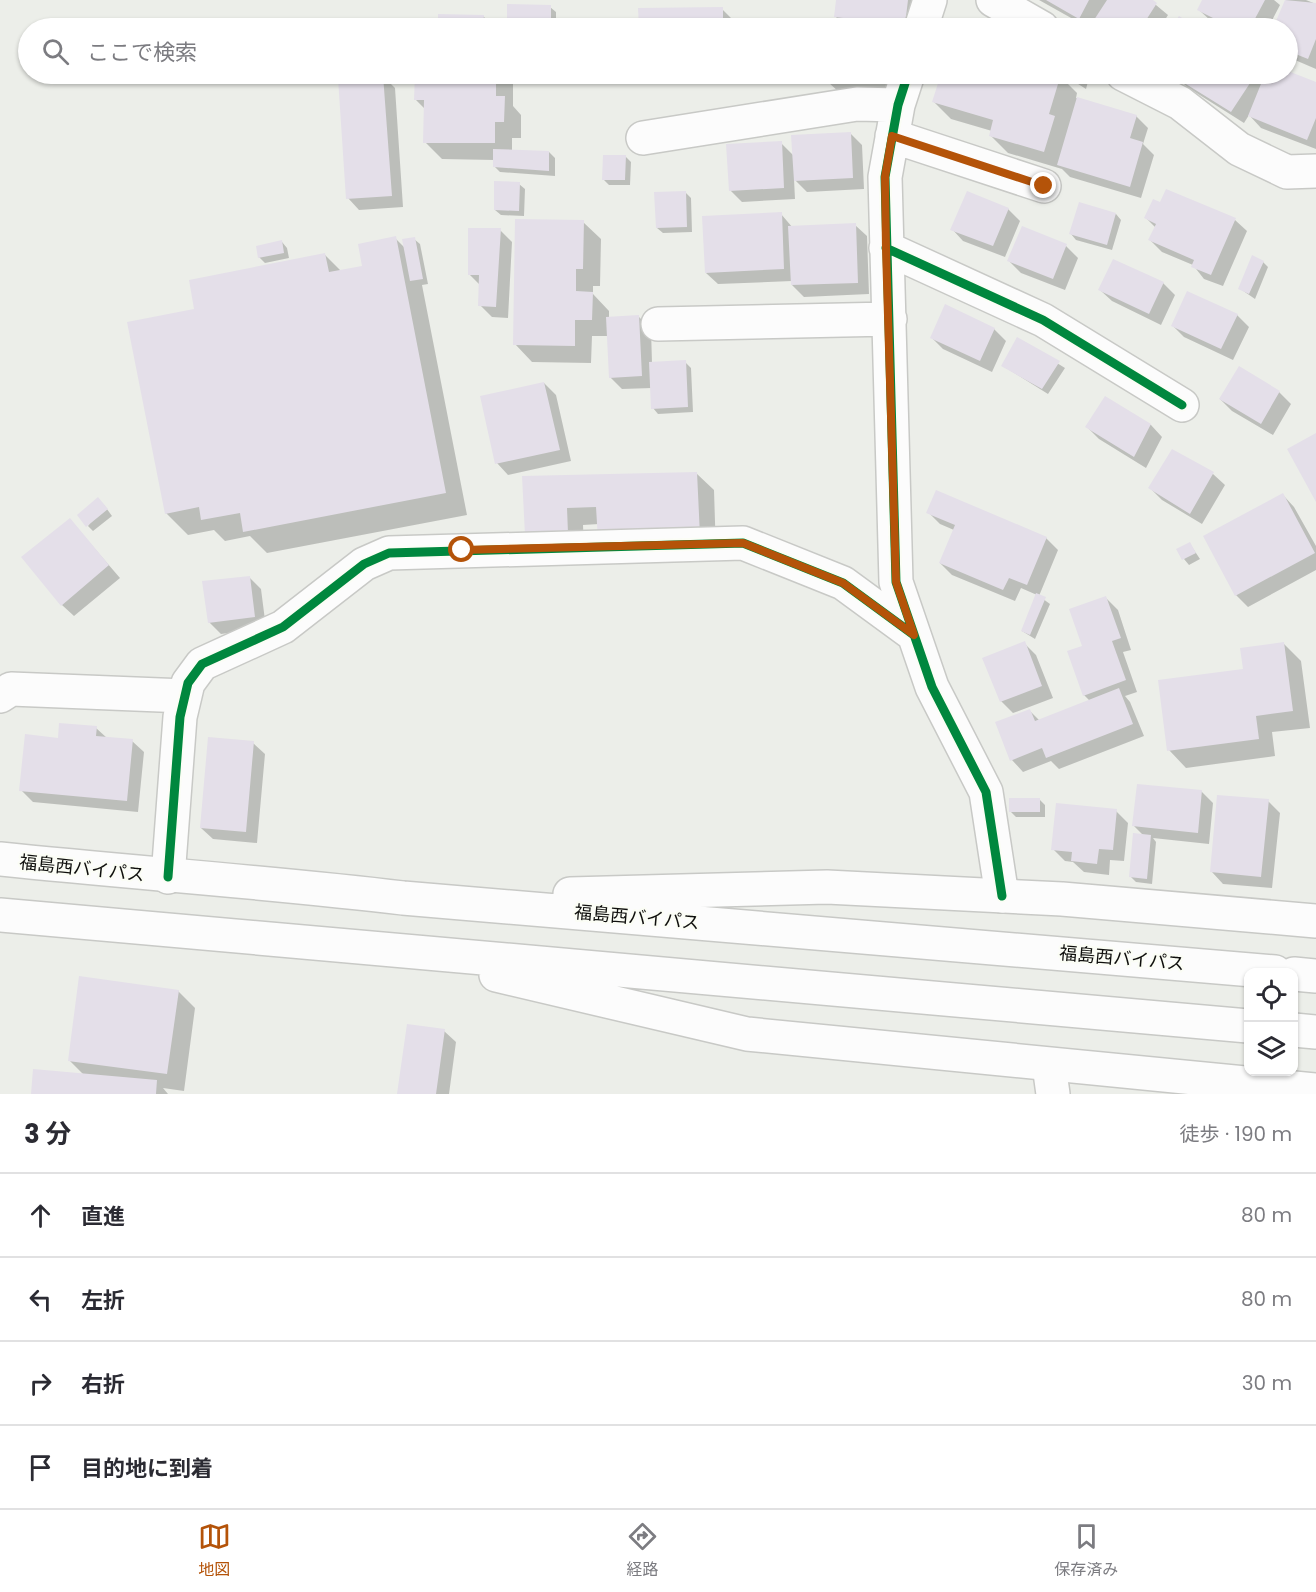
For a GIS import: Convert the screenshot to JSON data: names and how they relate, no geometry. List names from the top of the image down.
{
  "streets": {
    "main road": ["福島西バイパス"]
  },
  "page": {
    "search": "ここで検索",
    "heading": ["3 分", "徒歩 · 190 m"],
    "list": [
      ["直進", "80 m"],
      ["左折", "80 m"],
      ["右折", "30 m"],
      "目的地に到着"
    ],
    "nav": ["地図", "経路", "保存済み"]
  }
}
